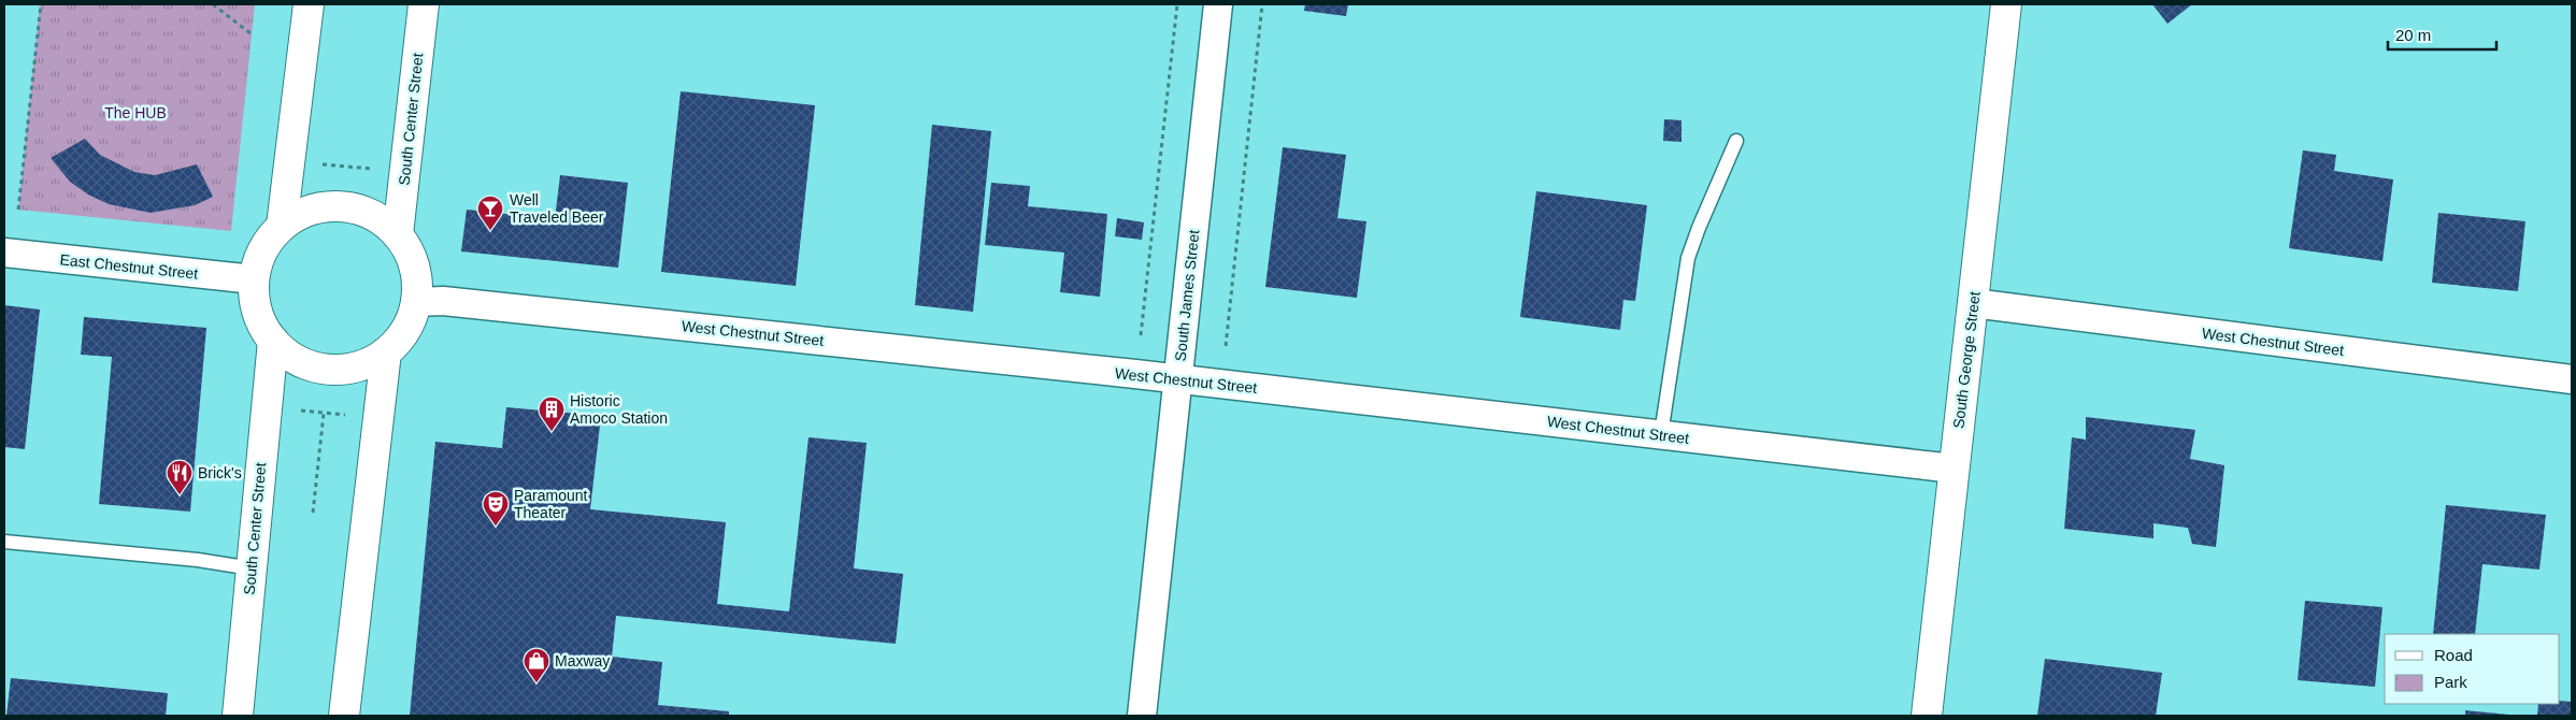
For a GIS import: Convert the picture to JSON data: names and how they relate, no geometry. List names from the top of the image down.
{
  "streets": {
    "street": [
      "South Center Street",
      "East Chestnut Street",
      "South James Street",
      "West Chestnut Street",
      "South George Street"
    ]
  },
  "crossings": [
    ["South Center Street", "East Chestnut Street"],
    ["South Center Street", "West Chestnut Street"],
    ["East Chestnut Street", "West Chestnut Street"],
    ["South James Street", "West Chestnut Street"],
    ["West Chestnut Street", "South George Street"]
  ],
  "parks": ["The HUB"],
  "places": {
    "bar": ["Well Traveled Beer"],
    "building": ["Historic Amoco Station"],
    "restaurant": ["Brick's"],
    "theatre": ["Paramount Theater"],
    "shop": ["Maxway"]
  },
  "legend": ["Road", "Park"],
  "scale_bar": "20 m"
}
